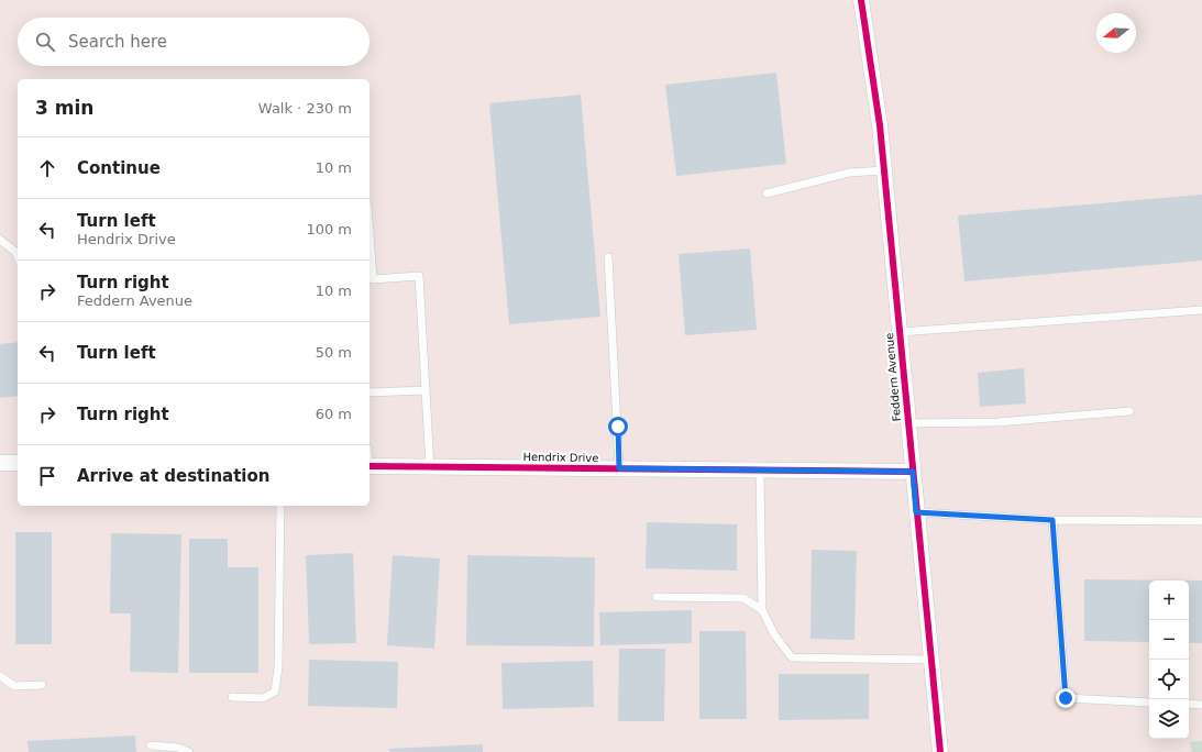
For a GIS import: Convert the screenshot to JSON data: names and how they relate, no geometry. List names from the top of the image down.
{
  "streets": {
    "street": ["Feddern Avenue", "Hendrix Drive"]
  },
  "crossings": [
    ["Feddern Avenue", "Hendrix Drive"]
  ],
  "north": "left",
  "page": {
    "search": "Search here",
    "heading": ["3 min", "Walk · 230 m"],
    "list": [
      ["Continue", "10 m"],
      ["Turn left", "Hendrix Drive", "100 m"],
      ["Turn right", "Feddern Avenue", "10 m"],
      ["Turn left", "50 m"],
      ["Turn right", "60 m"],
      "Arrive at destination"
    ],
    "map_buttons": ["+", "−"]
  }
}
